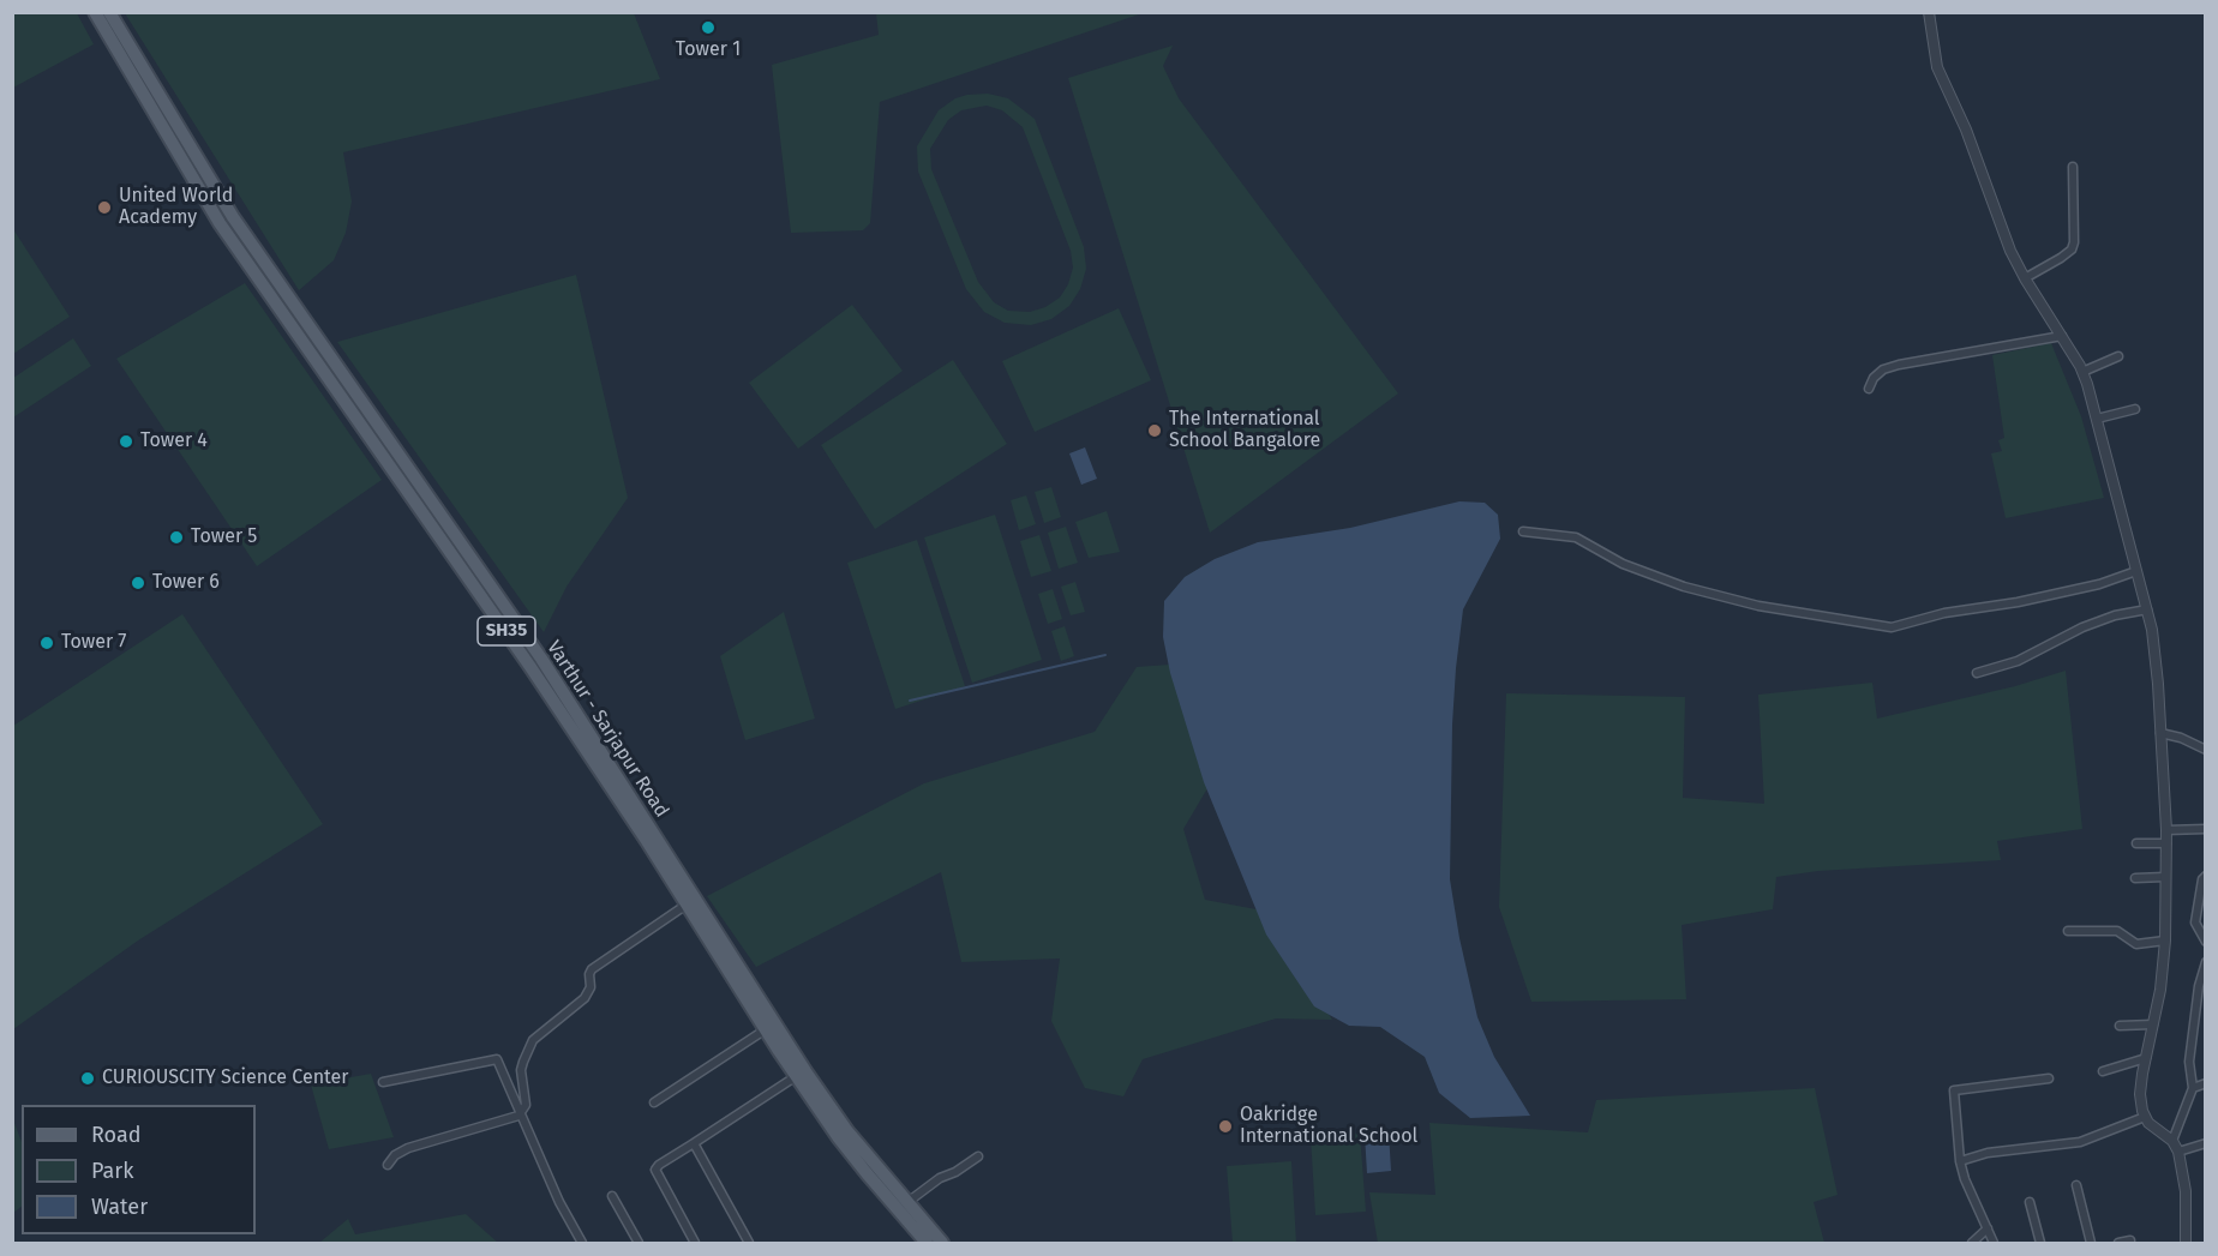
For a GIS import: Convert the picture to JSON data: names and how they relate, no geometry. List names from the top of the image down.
{
  "streets": {
    "main road": ["SH35", "Varthur - Sarjapur Road"]
  },
  "places": [
    "Tower 1",
    "United World Academy",
    "The International School Bangalore",
    "Tower 4",
    "Tower 5",
    "Tower 6",
    "Tower 7",
    "CURIOUSCITY Science Center",
    "Oakridge International School"
  ],
  "legend": ["Road", "Park", "Water"]
}
